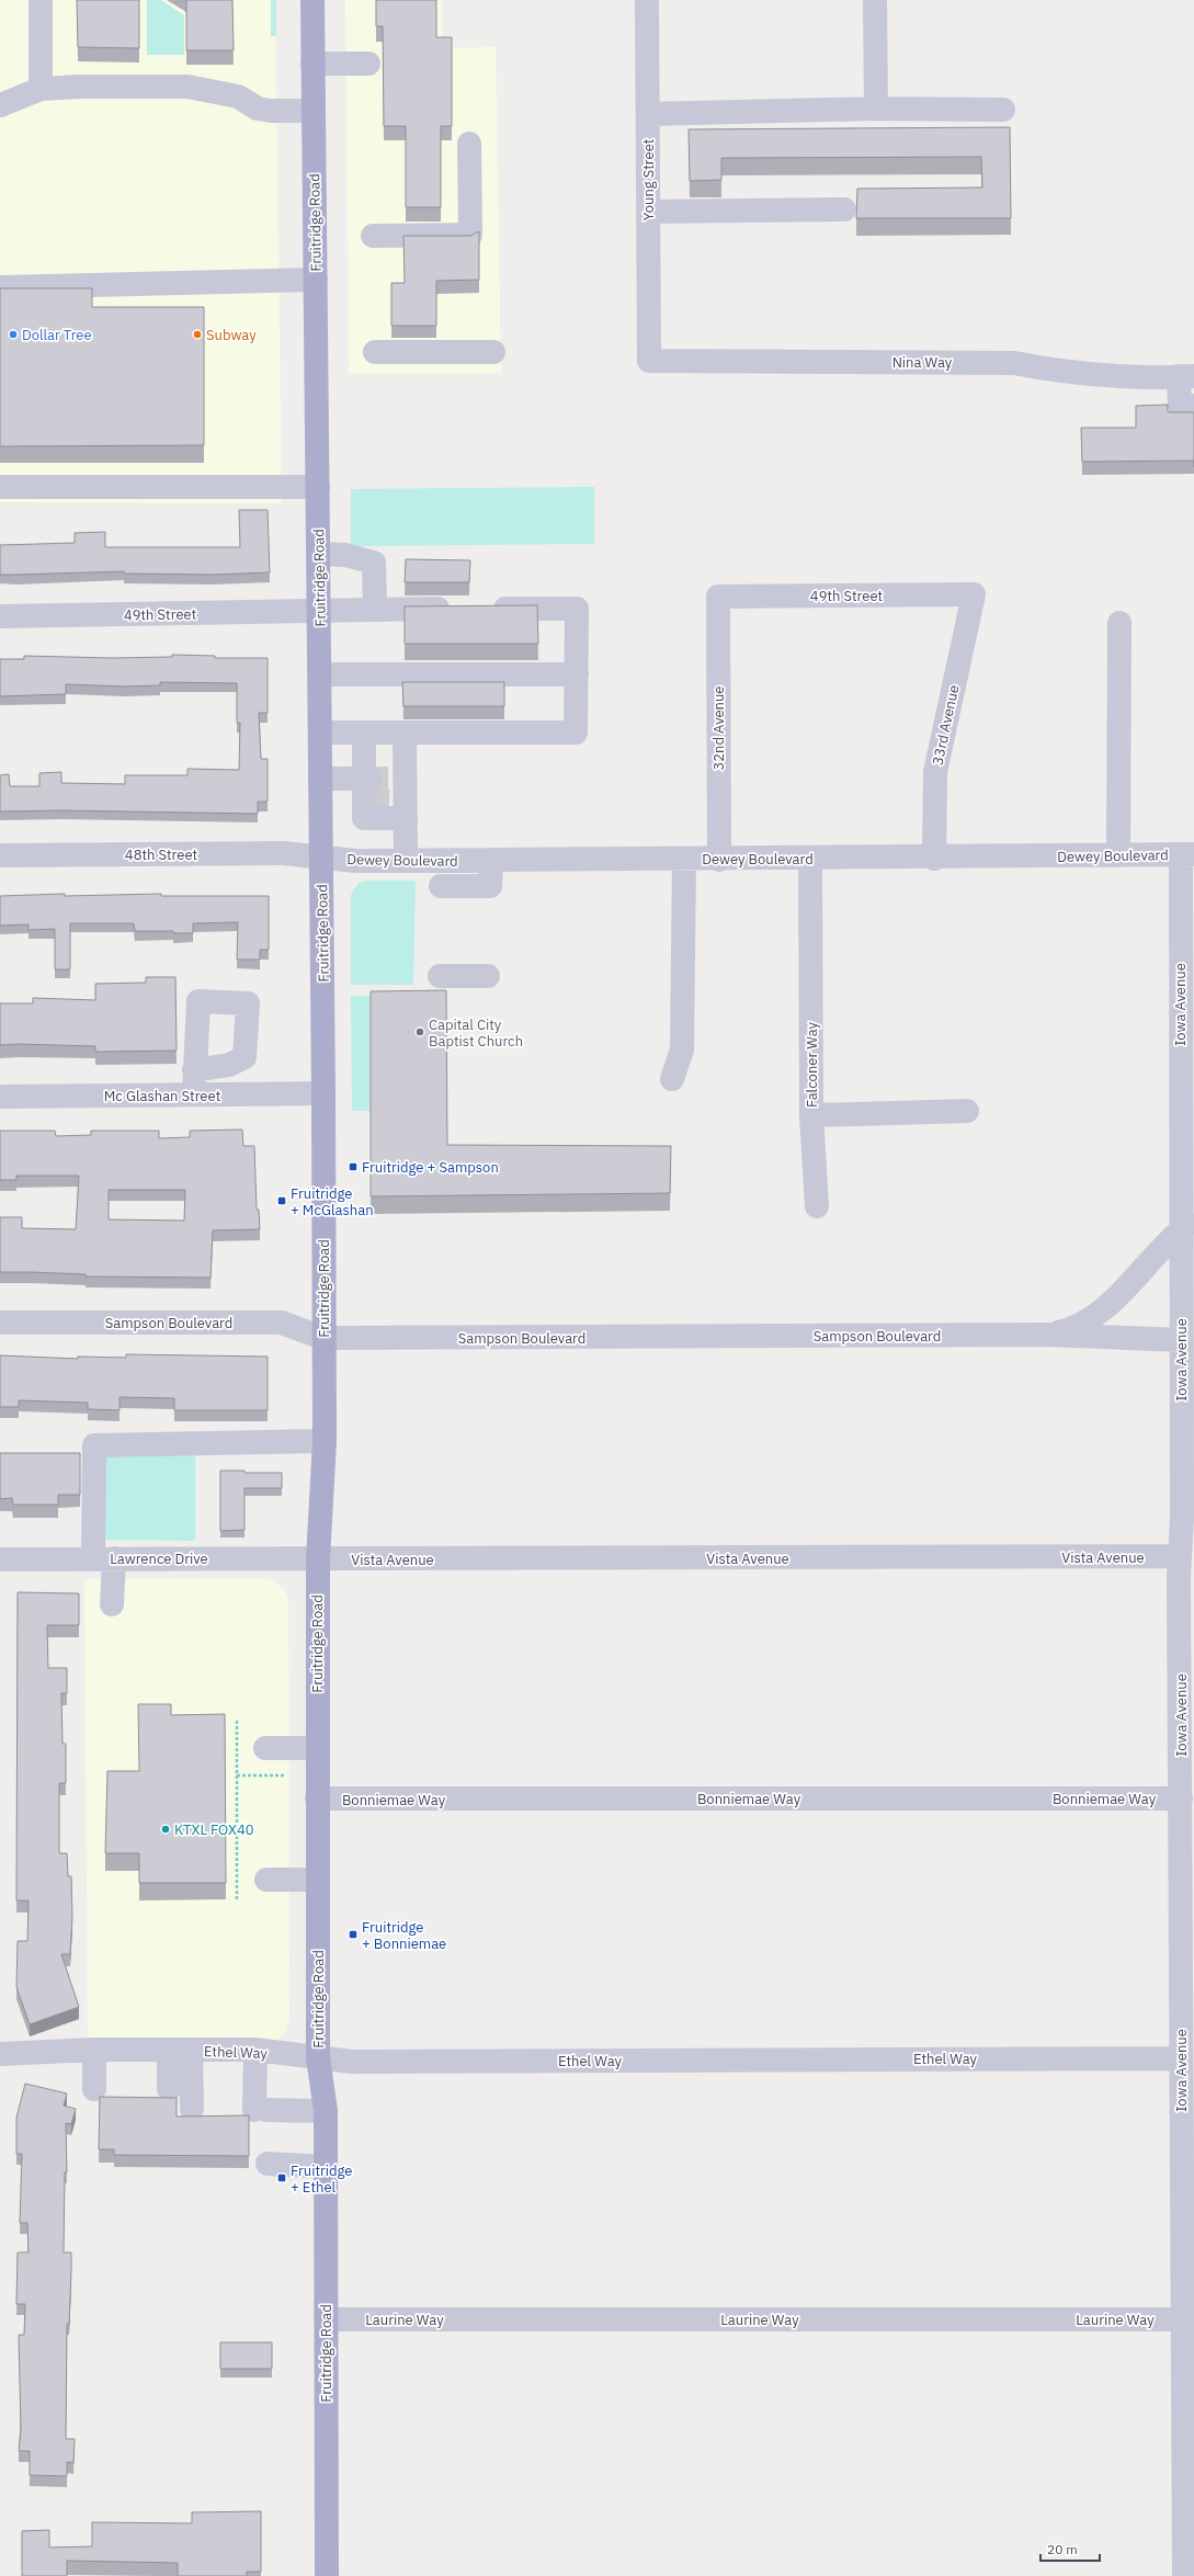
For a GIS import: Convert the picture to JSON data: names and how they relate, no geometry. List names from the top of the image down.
{
  "streets": {
    "main road": ["Fruitridge Road"],
    "street": [
      "Young Street",
      "Nina Way",
      "49th Street",
      "33rd Avenue",
      "32nd Avenue",
      "48th Street",
      "Dewey Boulevard",
      "Iowa Avenue",
      "Falconer Way",
      "Mc Glashan Street",
      "Sampson Boulevard",
      "Vista Avenue",
      "Lawrence Drive",
      "Bonniemae Way",
      "Ethel Way",
      "Laurine Way"
    ]
  },
  "crossings": [
    ["Young Street", "Nina Way"],
    ["Fruitridge Road", "49th Street"],
    ["Fruitridge Road", "48th Street"],
    ["Fruitridge Road", "Dewey Boulevard"],
    ["Fruitridge Road", "Mc Glashan Street"],
    ["Fruitridge Road", "Sampson Boulevard"],
    ["Fruitridge Road", "Vista Avenue"],
    ["Fruitridge Road", "Lawrence Drive"],
    ["Fruitridge Road", "Bonniemae Way"],
    ["Fruitridge Road", "Ethel Way"],
    ["Fruitridge Road", "Laurine Way"],
    ["49th Street", "33rd Avenue"],
    ["49th Street", "32nd Avenue"],
    ["33rd Avenue", "Dewey Boulevard"],
    ["32nd Avenue", "Dewey Boulevard"],
    ["48th Street", "Dewey Boulevard"],
    ["Dewey Boulevard", "Iowa Avenue"],
    ["Dewey Boulevard", "Falconer Way"],
    ["Iowa Avenue", "Sampson Boulevard"],
    ["Iowa Avenue", "Vista Avenue"],
    ["Iowa Avenue", "Bonniemae Way"],
    ["Iowa Avenue", "Ethel Way"],
    ["Iowa Avenue", "Laurine Way"],
    ["Vista Avenue", "Lawrence Drive"]
  ],
  "places": {
    "other": [
      "Dollar Tree",
      "Subway",
      "Capital City Baptist Church",
      "KTXL FOX40"
    ],
    "transit": [
      "Fruitridge + Sampson",
      "Fruitridge + McGlashan",
      "Fruitridge + Bonniemae",
      "Fruitridge + Ethel"
    ]
  },
  "scale_bar": "20 m"
}
